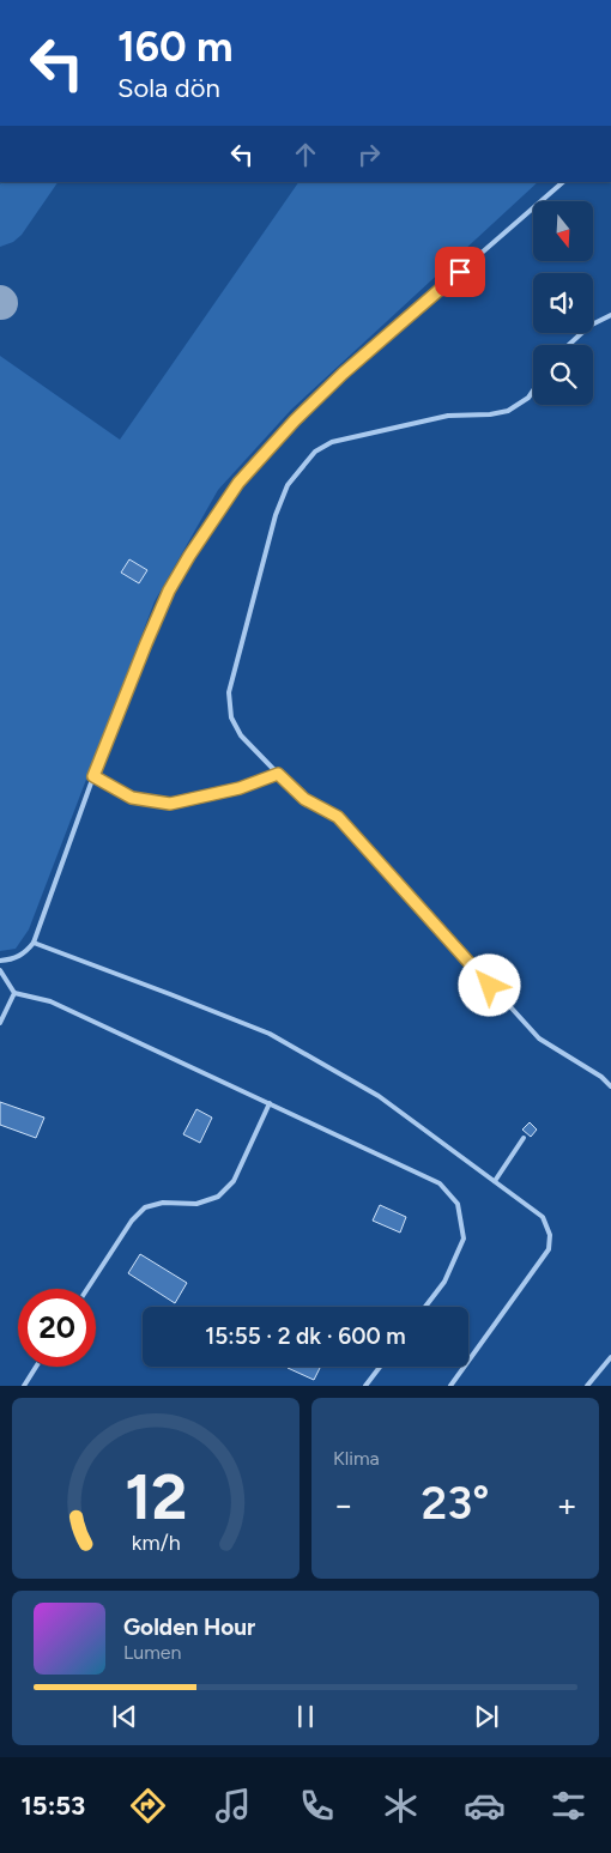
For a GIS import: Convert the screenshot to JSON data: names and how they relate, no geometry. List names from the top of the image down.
{
  "north": "bottom",
  "page": {
    "turn": ["160 m", "Sola dön"],
    "limit": "20",
    "trip": "15:55 · 2 dk · 600 m",
    "tile": "Klima",
    "heat": ["−", "23°", "+"],
    "song": ["Golden Hour", "Lumen"],
    "tabs": "15:53",
    "gauge": ["12", "km/h"]
  }
}
